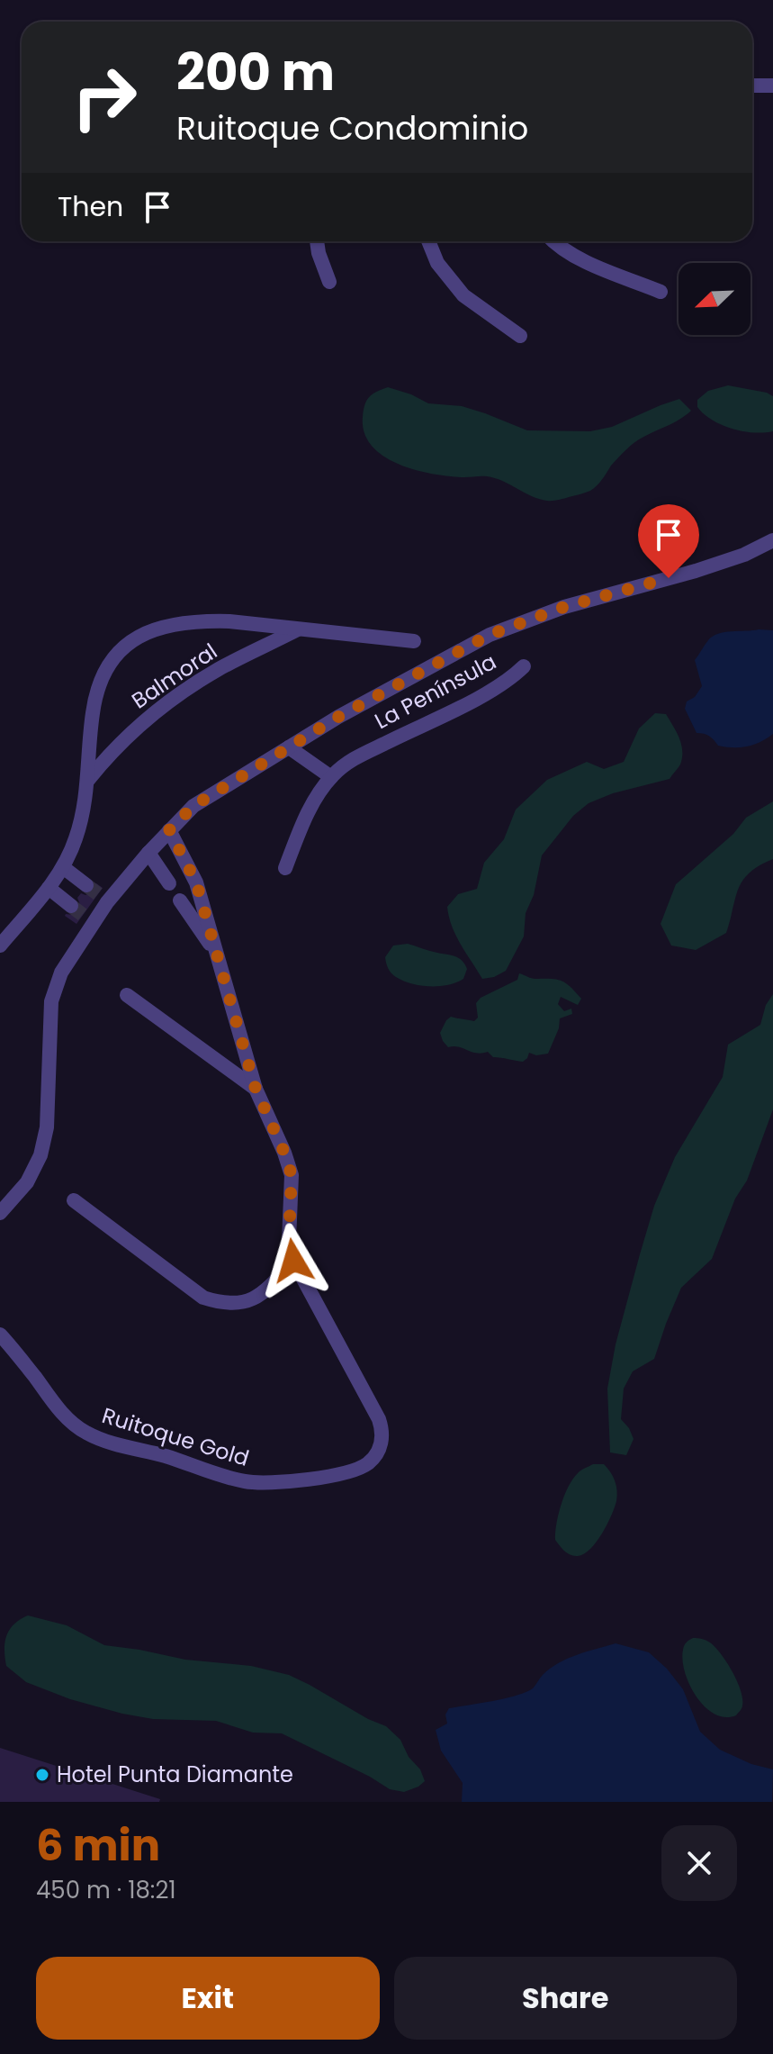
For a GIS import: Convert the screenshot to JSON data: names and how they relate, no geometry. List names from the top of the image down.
{
  "streets": {
    "street": ["Balmoral", "La Península", "Ruitoque Gold"]
  },
  "places": ["Hotel Punta Diamante"],
  "north": "bottom left",
  "page": {
    "turn": ["200 m", "Ruitoque Condominio"],
    "then": "Then",
    "heading": ["6 min", "450 m · 18:21"],
    "buttons": ["Exit", "Share"]
  }
}
